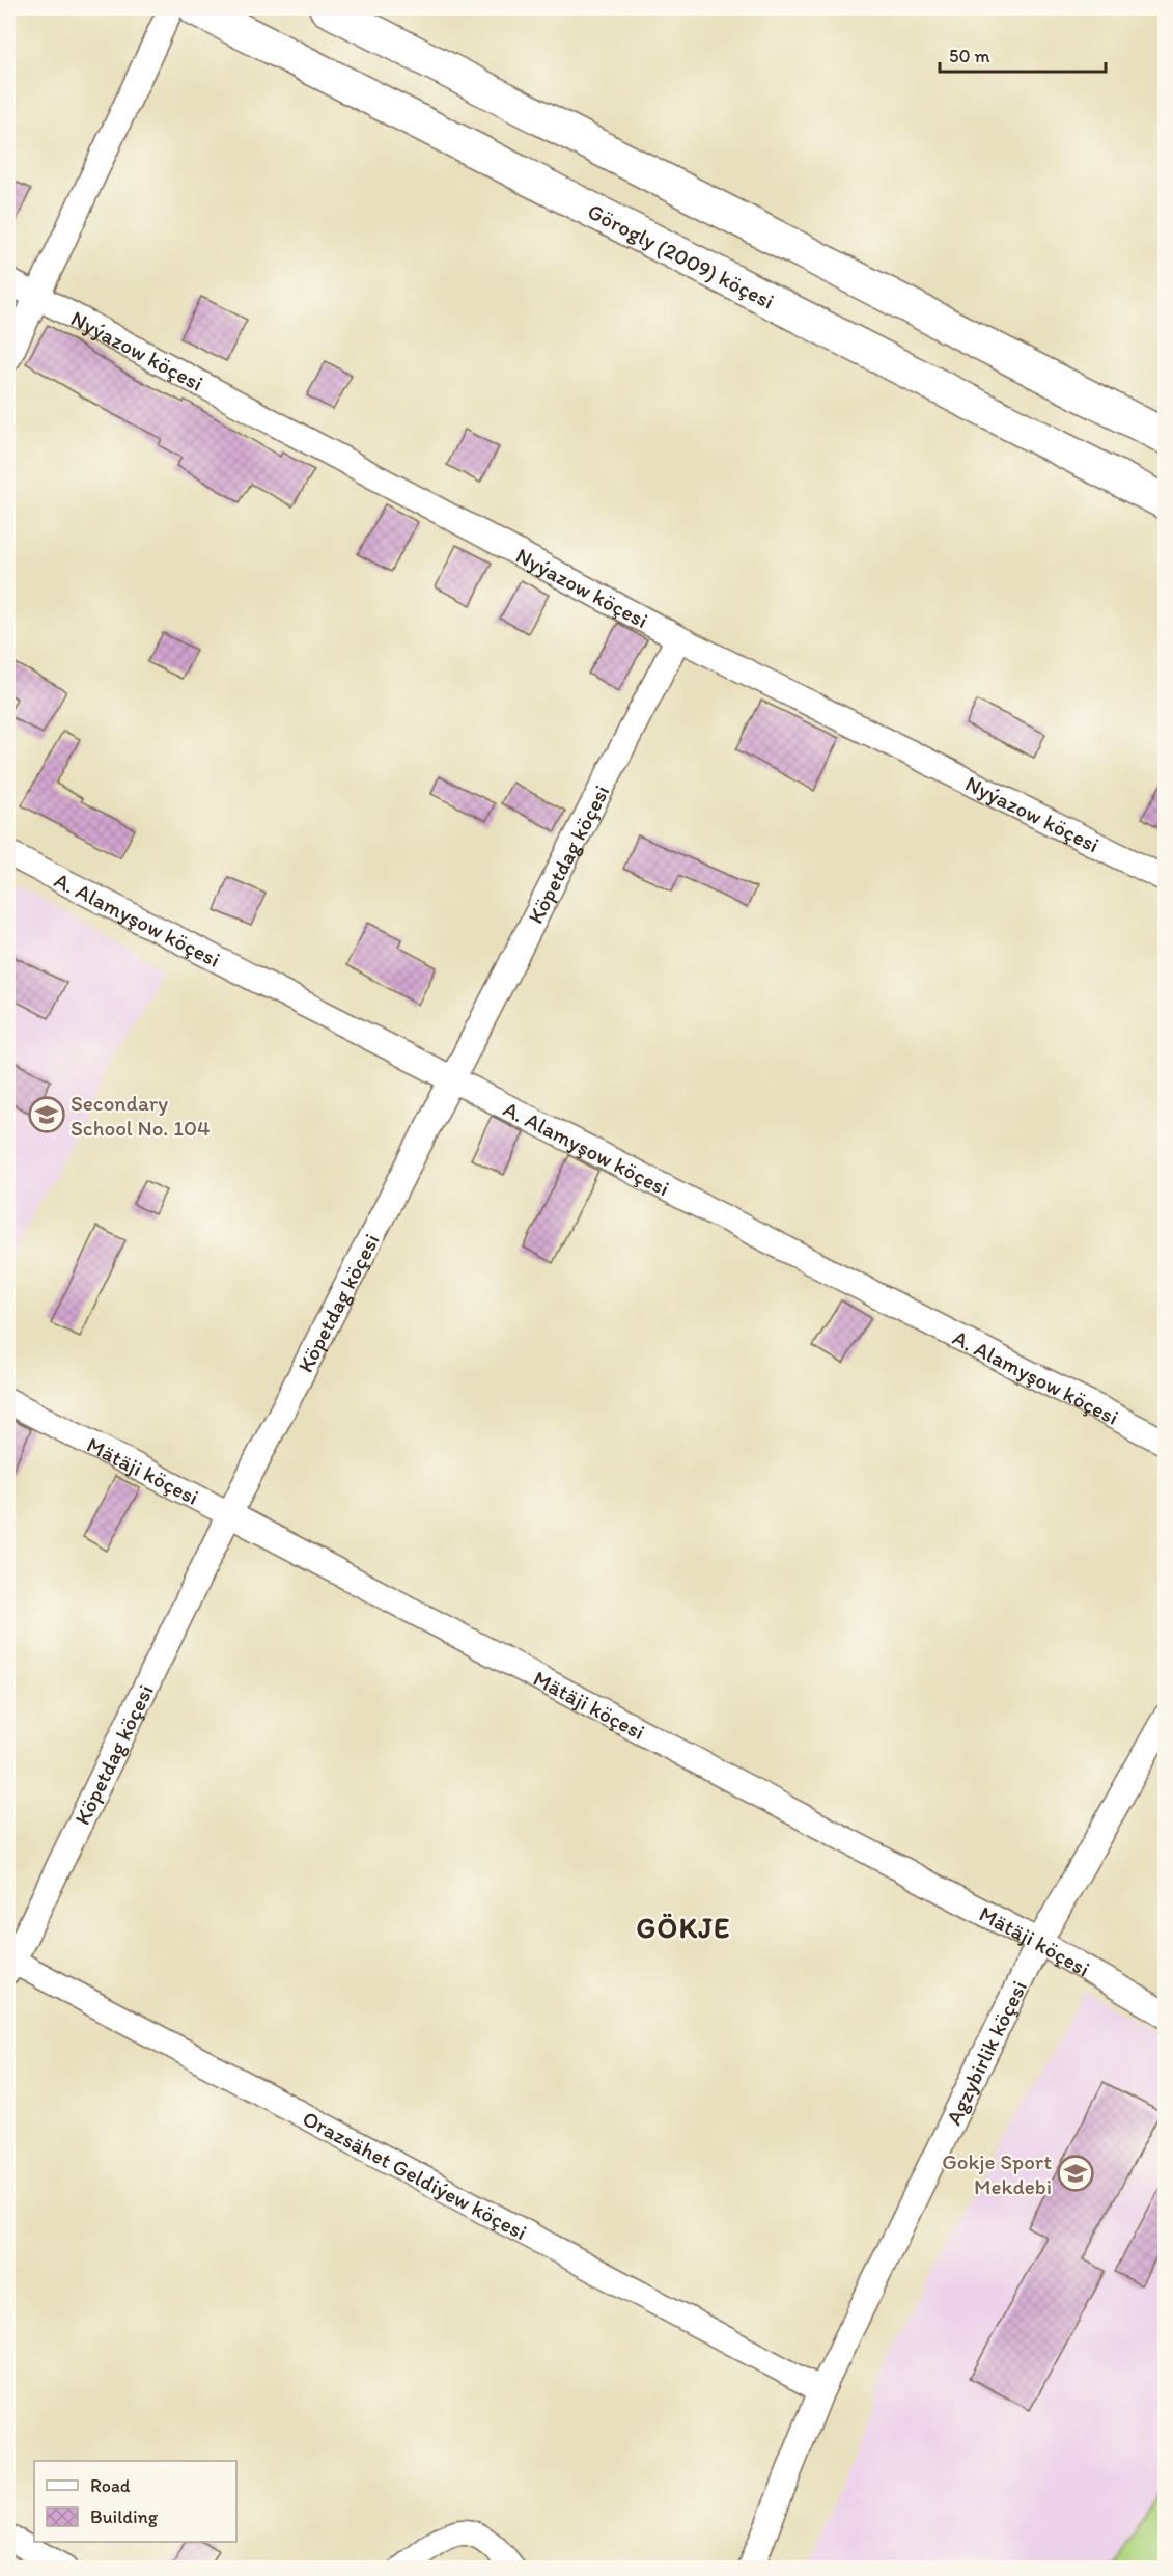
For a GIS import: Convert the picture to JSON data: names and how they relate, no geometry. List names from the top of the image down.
{
  "streets": {
    "main road": ["Görogly (2009) köçesi"],
    "street": [
      "Nyýazow köçesi",
      "Köpetdag köçesi",
      "A. Alamyşow köçesi",
      "Mätäji köçesi",
      "Agzybirlik köçesi",
      "Orazsähet Geldiýew köçesi"
    ]
  },
  "crossings": [
    ["Nyýazow köçesi", "Köpetdag köçesi"],
    ["Köpetdag köçesi", "A. Alamyşow köçesi"],
    ["Köpetdag köçesi", "Mätäji köçesi"],
    ["Köpetdag köçesi", "Orazsähet Geldiýew köçesi"],
    ["Mätäji köçesi", "Agzybirlik köçesi"],
    ["Agzybirlik köçesi", "Orazsähet Geldiýew köçesi"]
  ],
  "districts": ["GÖKJE"],
  "places": {
    "school or university": ["Secondary School No. 104", "Gokje Sport Mekdebi"]
  },
  "legend": ["Road", "Building"],
  "scale_bar": "50 m"
}
